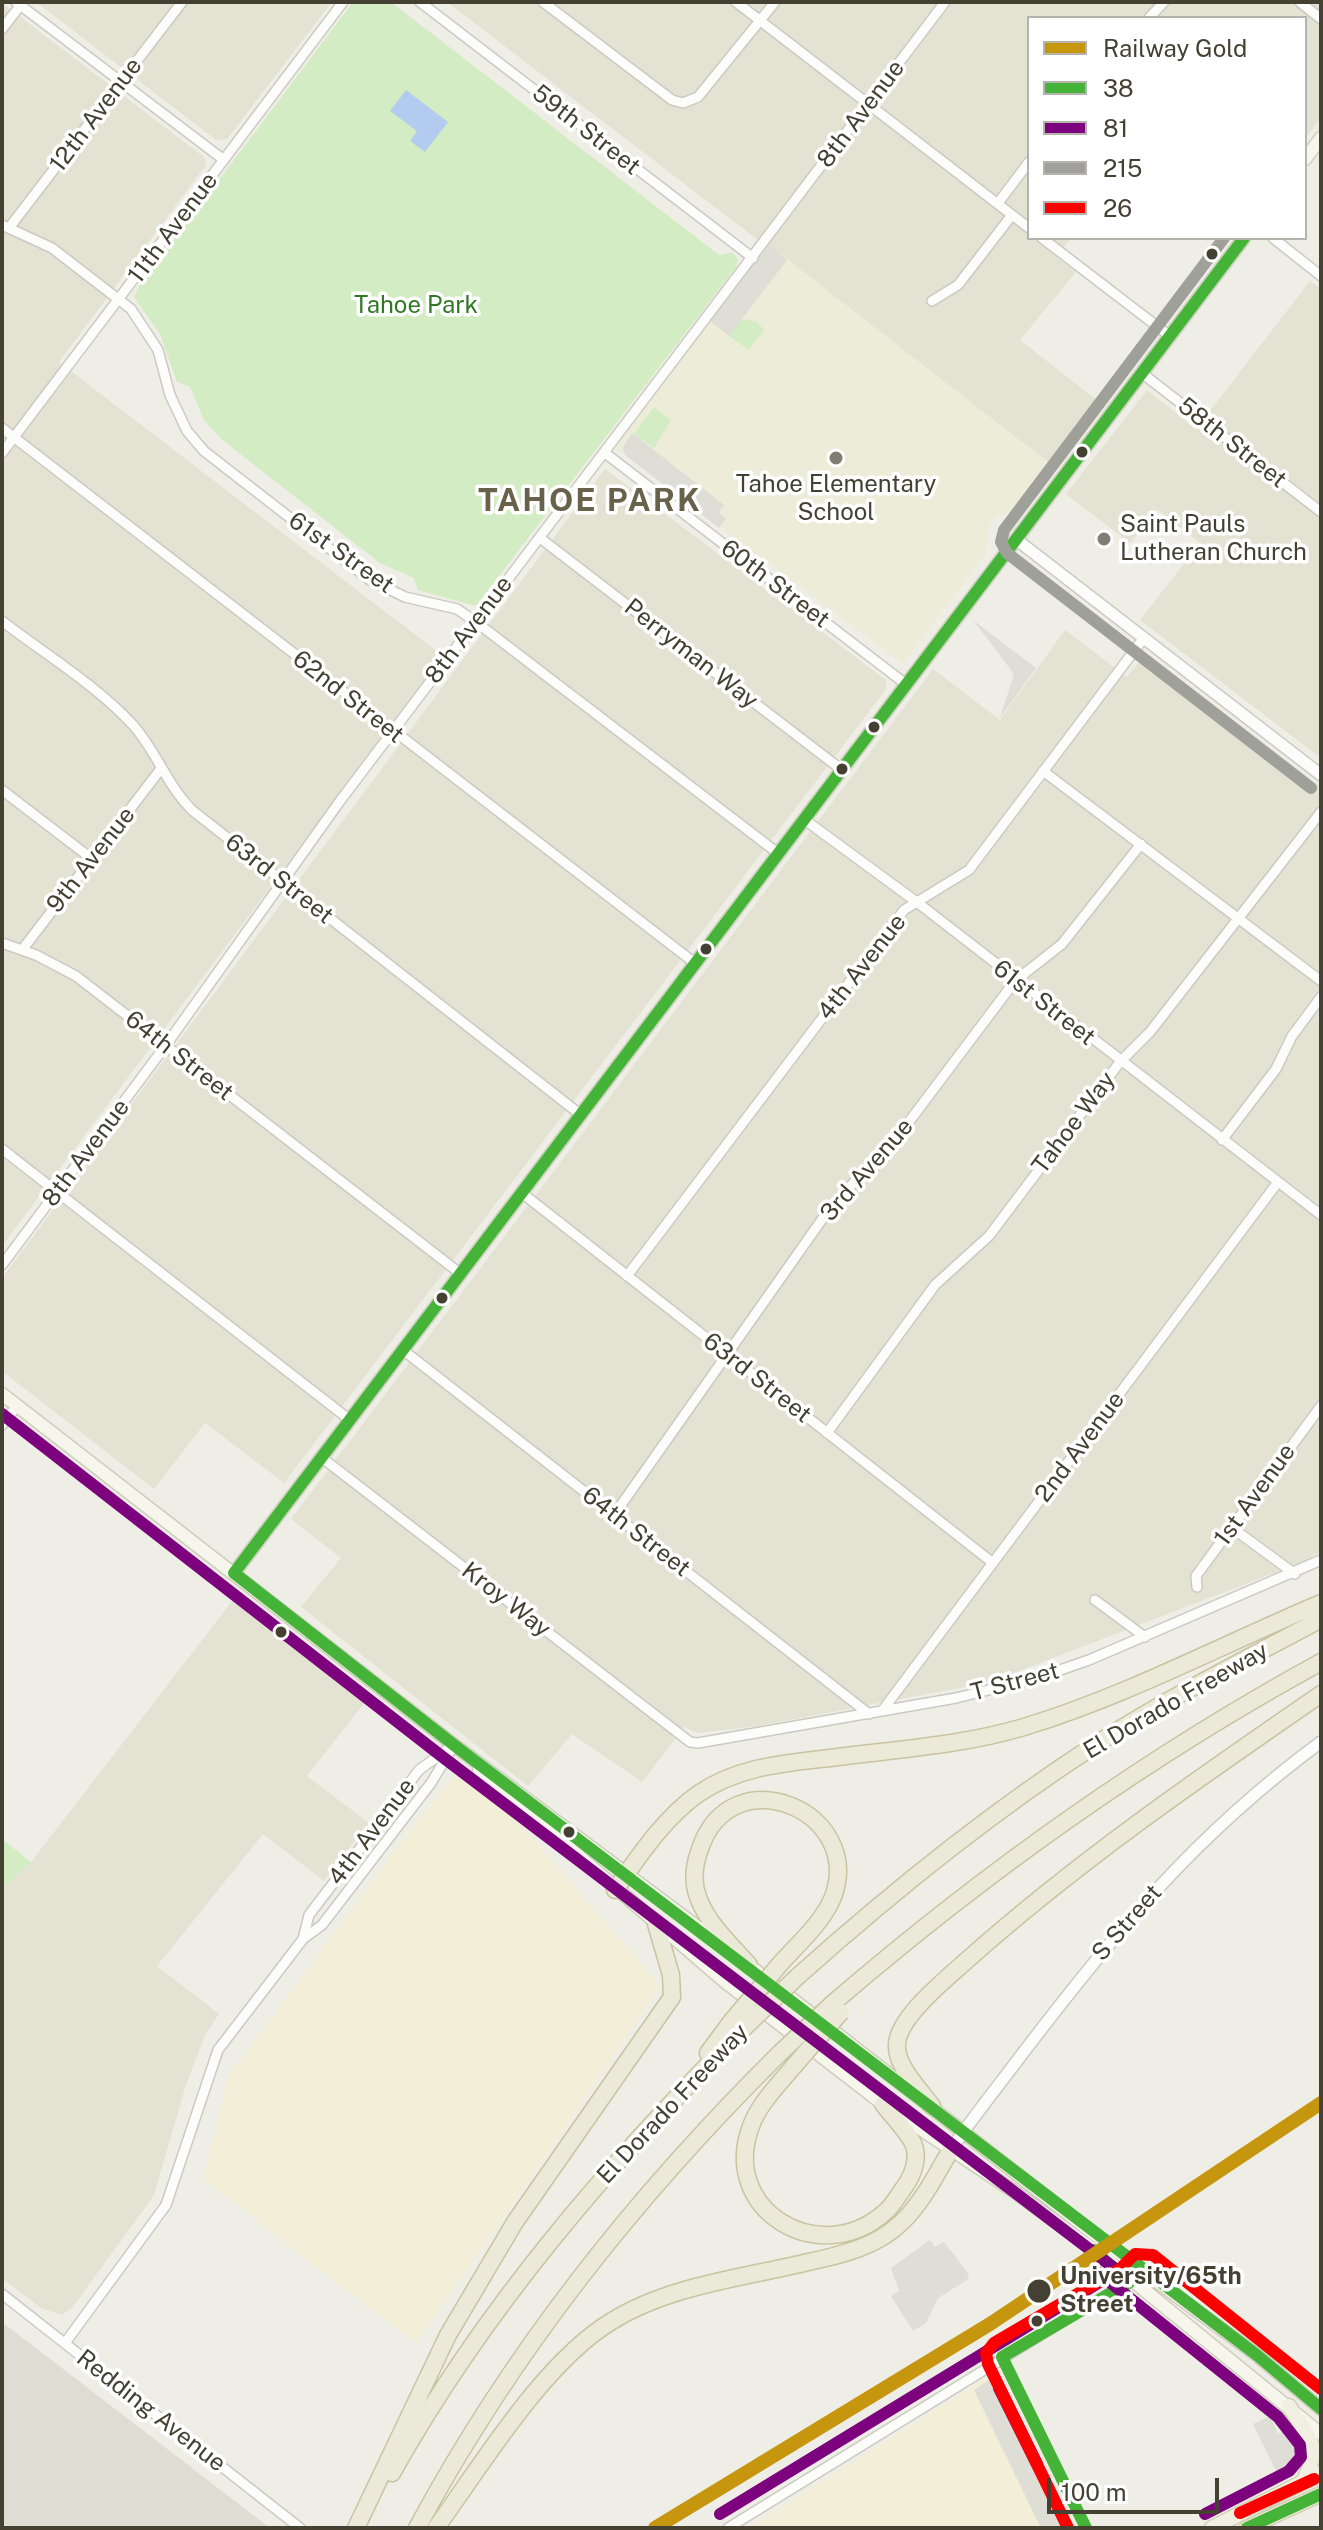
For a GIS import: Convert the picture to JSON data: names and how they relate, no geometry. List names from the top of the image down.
{
  "streets": {
    "highway": ["El Dorado Freeway"],
    "street": [
      "8th Avenue",
      "12th Avenue",
      "59th Street",
      "11th Avenue",
      "58th Street",
      "61st Street",
      "60th Street",
      "Perryman Way",
      "62nd Street",
      "9th Avenue",
      "63rd Street",
      "4th Avenue",
      "64th Street",
      "Tahoe Way",
      "3rd Avenue",
      "2nd Avenue",
      "1st Avenue",
      "Kroy Way",
      "T Street",
      "S Street",
      "Redding Avenue"
    ]
  },
  "crossings": [
    ["8th Avenue", "59th Street"],
    ["8th Avenue", "61st Street"],
    ["8th Avenue", "60th Street"],
    ["8th Avenue", "Perryman Way"],
    ["8th Avenue", "62nd Street"],
    ["8th Avenue", "63rd Street"],
    ["8th Avenue", "64th Street"],
    ["12th Avenue", "61st Street"],
    ["11th Avenue", "61st Street"],
    ["11th Avenue", "62nd Street"],
    ["61st Street", "4th Avenue"],
    ["61st Street", "Tahoe Way"],
    ["61st Street", "3rd Avenue"],
    ["61st Street", "2nd Avenue"],
    ["9th Avenue", "63rd Street"],
    ["9th Avenue", "64th Street"],
    ["63rd Street", "4th Avenue"],
    ["63rd Street", "Tahoe Way"],
    ["63rd Street", "3rd Avenue"],
    ["63rd Street", "2nd Avenue"],
    ["4th Avenue", "Redding Avenue"],
    ["64th Street", "3rd Avenue"],
    ["64th Street", "T Street"],
    ["2nd Avenue", "T Street"],
    ["Kroy Way", "T Street"]
  ],
  "districts": ["TAHOE PARK"],
  "parks": ["Tahoe Park"],
  "places": ["Tahoe Elementary School", "Saint Pauls Lutheran Church", "University/65th Street"],
  "lines": [
    "transit line 38",
    "transit line 215",
    "transit line 81",
    "rail line Gold",
    "transit line 26"
  ],
  "legend": [
    "Railway Gold",
    "38",
    "81",
    "215",
    "26"
  ],
  "scale_bar": "100 m"
}
